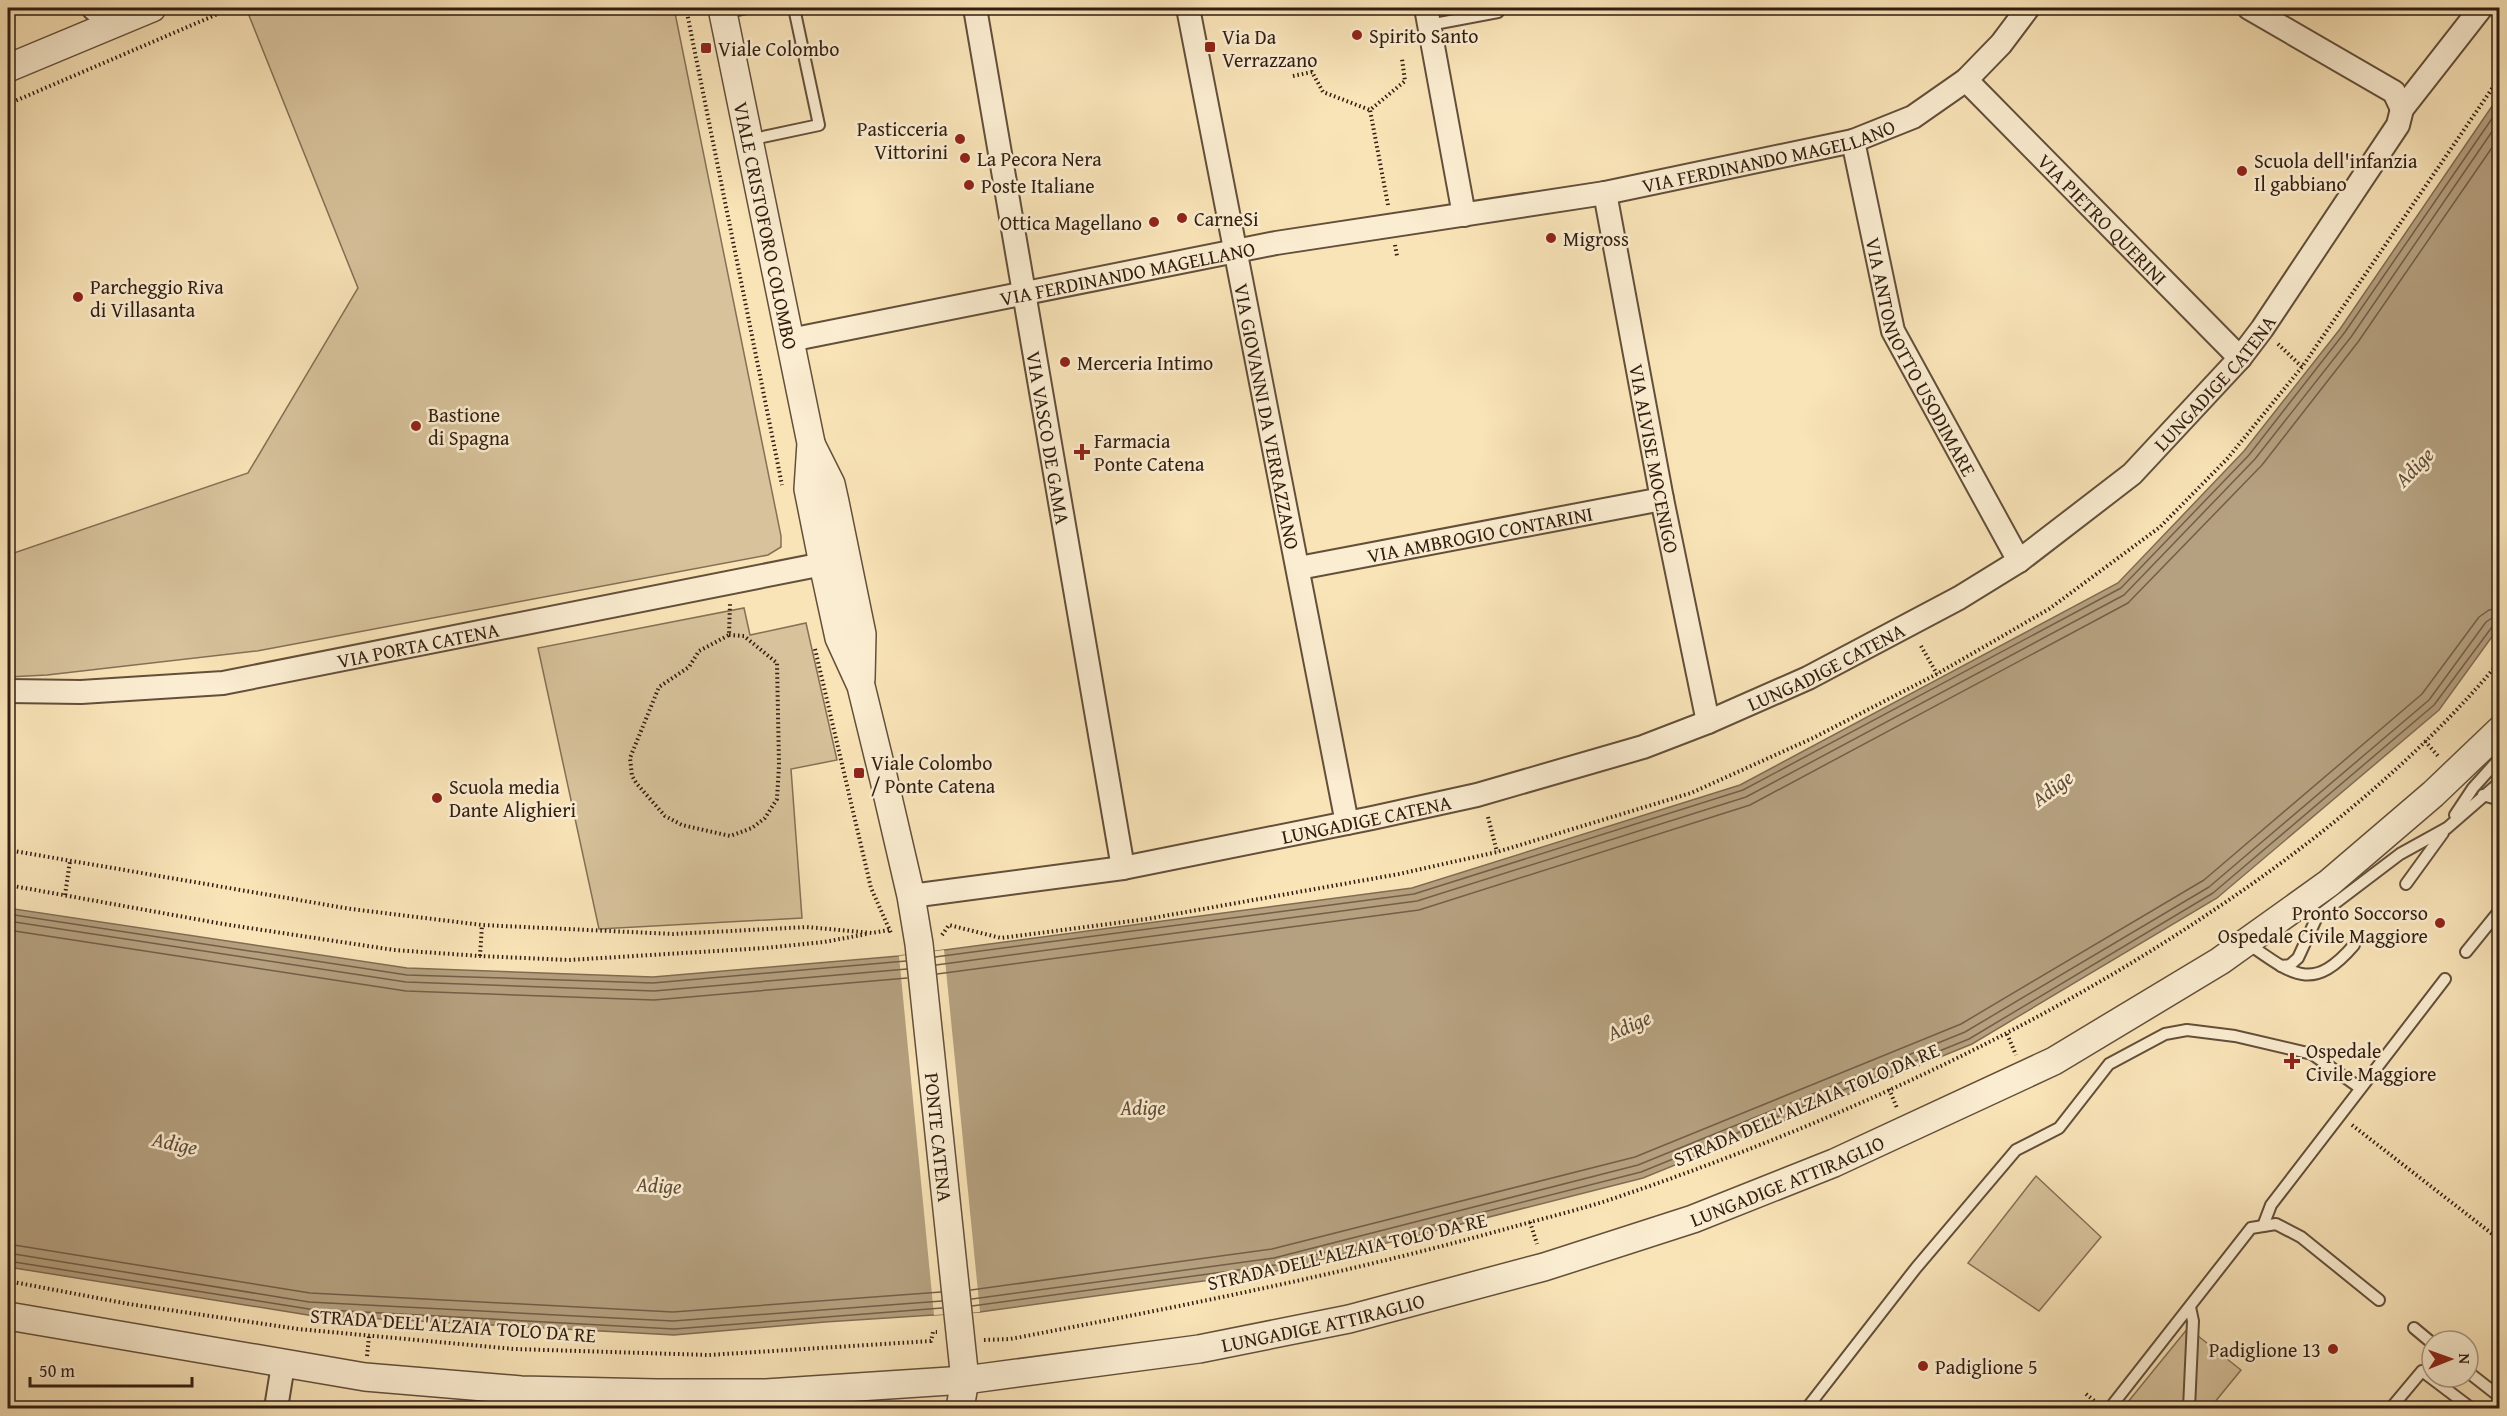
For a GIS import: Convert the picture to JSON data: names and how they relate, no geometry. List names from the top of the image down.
{
  "streets": {
    "street": [
      "VIA FERDINANDO MAGELLANO",
      "VIA PIETRO QUERINI",
      "VIALE CRISTOFORO COLOMBO",
      "VIA ANTONIOTTO USODIMARE",
      "LUNGADIGE CATENA",
      "VIA GIOVANNI DA VERRAZZANO",
      "VIA VASCO DE GAMA",
      "VIA ALVISE MOCENIGO",
      "VIA AMBROGIO CONTARINI",
      "VIA PORTA CATENA",
      "PONTE CATENA",
      "LUNGADIGE ATTIRAGLIO"
    ],
    "path": ["STRADA DELL'ALZAIA TOLO DA RE"]
  },
  "crossings": [
    ["VIA FERDINANDO MAGELLANO", "VIA PIETRO QUERINI"],
    ["VIA FERDINANDO MAGELLANO", "VIALE CRISTOFORO COLOMBO"],
    ["VIA FERDINANDO MAGELLANO", "VIA ANTONIOTTO USODIMARE"],
    ["VIA FERDINANDO MAGELLANO", "VIA GIOVANNI DA VERRAZZANO"],
    ["VIA FERDINANDO MAGELLANO", "VIA VASCO DE GAMA"],
    ["VIA FERDINANDO MAGELLANO", "VIA ALVISE MOCENIGO"],
    ["VIA PIETRO QUERINI", "LUNGADIGE CATENA"],
    ["VIALE CRISTOFORO COLOMBO", "LUNGADIGE CATENA"],
    ["VIALE CRISTOFORO COLOMBO", "VIA PORTA CATENA"],
    ["VIALE CRISTOFORO COLOMBO", "PONTE CATENA"],
    ["VIA ANTONIOTTO USODIMARE", "LUNGADIGE CATENA"],
    ["LUNGADIGE CATENA", "VIA GIOVANNI DA VERRAZZANO"],
    ["LUNGADIGE CATENA", "VIA VASCO DE GAMA"],
    ["LUNGADIGE CATENA", "VIA ALVISE MOCENIGO"],
    ["VIA GIOVANNI DA VERRAZZANO", "VIA AMBROGIO CONTARINI"],
    ["VIA ALVISE MOCENIGO", "VIA AMBROGIO CONTARINI"],
    ["STRADA DELL'ALZAIA TOLO DA RE", "PONTE CATENA"],
    ["PONTE CATENA", "LUNGADIGE ATTIRAGLIO"]
  ],
  "water": ["Adige"],
  "places": {
    "other": [
      "Spirito Santo",
      "Pasticceria Vittorini",
      "La Pecora Nera",
      "Scuola dell'infanzia Il gabbiano",
      "Poste Italiane",
      "CarneSi",
      "Ottica Magellano",
      "Migross",
      "Parcheggio Riva di Villasanta",
      "Merceria Intimo",
      "Bastione di Spagna",
      "Scuola media Dante Alighieri",
      "Pronto Soccorso Ospedale Civile Maggiore",
      "Padiglione 13",
      "Padiglione 5"
    ],
    "transit": ["Via Da Verrazzano", "Viale Colombo", "Viale Colombo / Ponte Catena"],
    "health": ["Farmacia Ponte Catena", "Ospedale Civile Maggiore"]
  },
  "scale_bar": "50 m",
  "north": "right"
}
